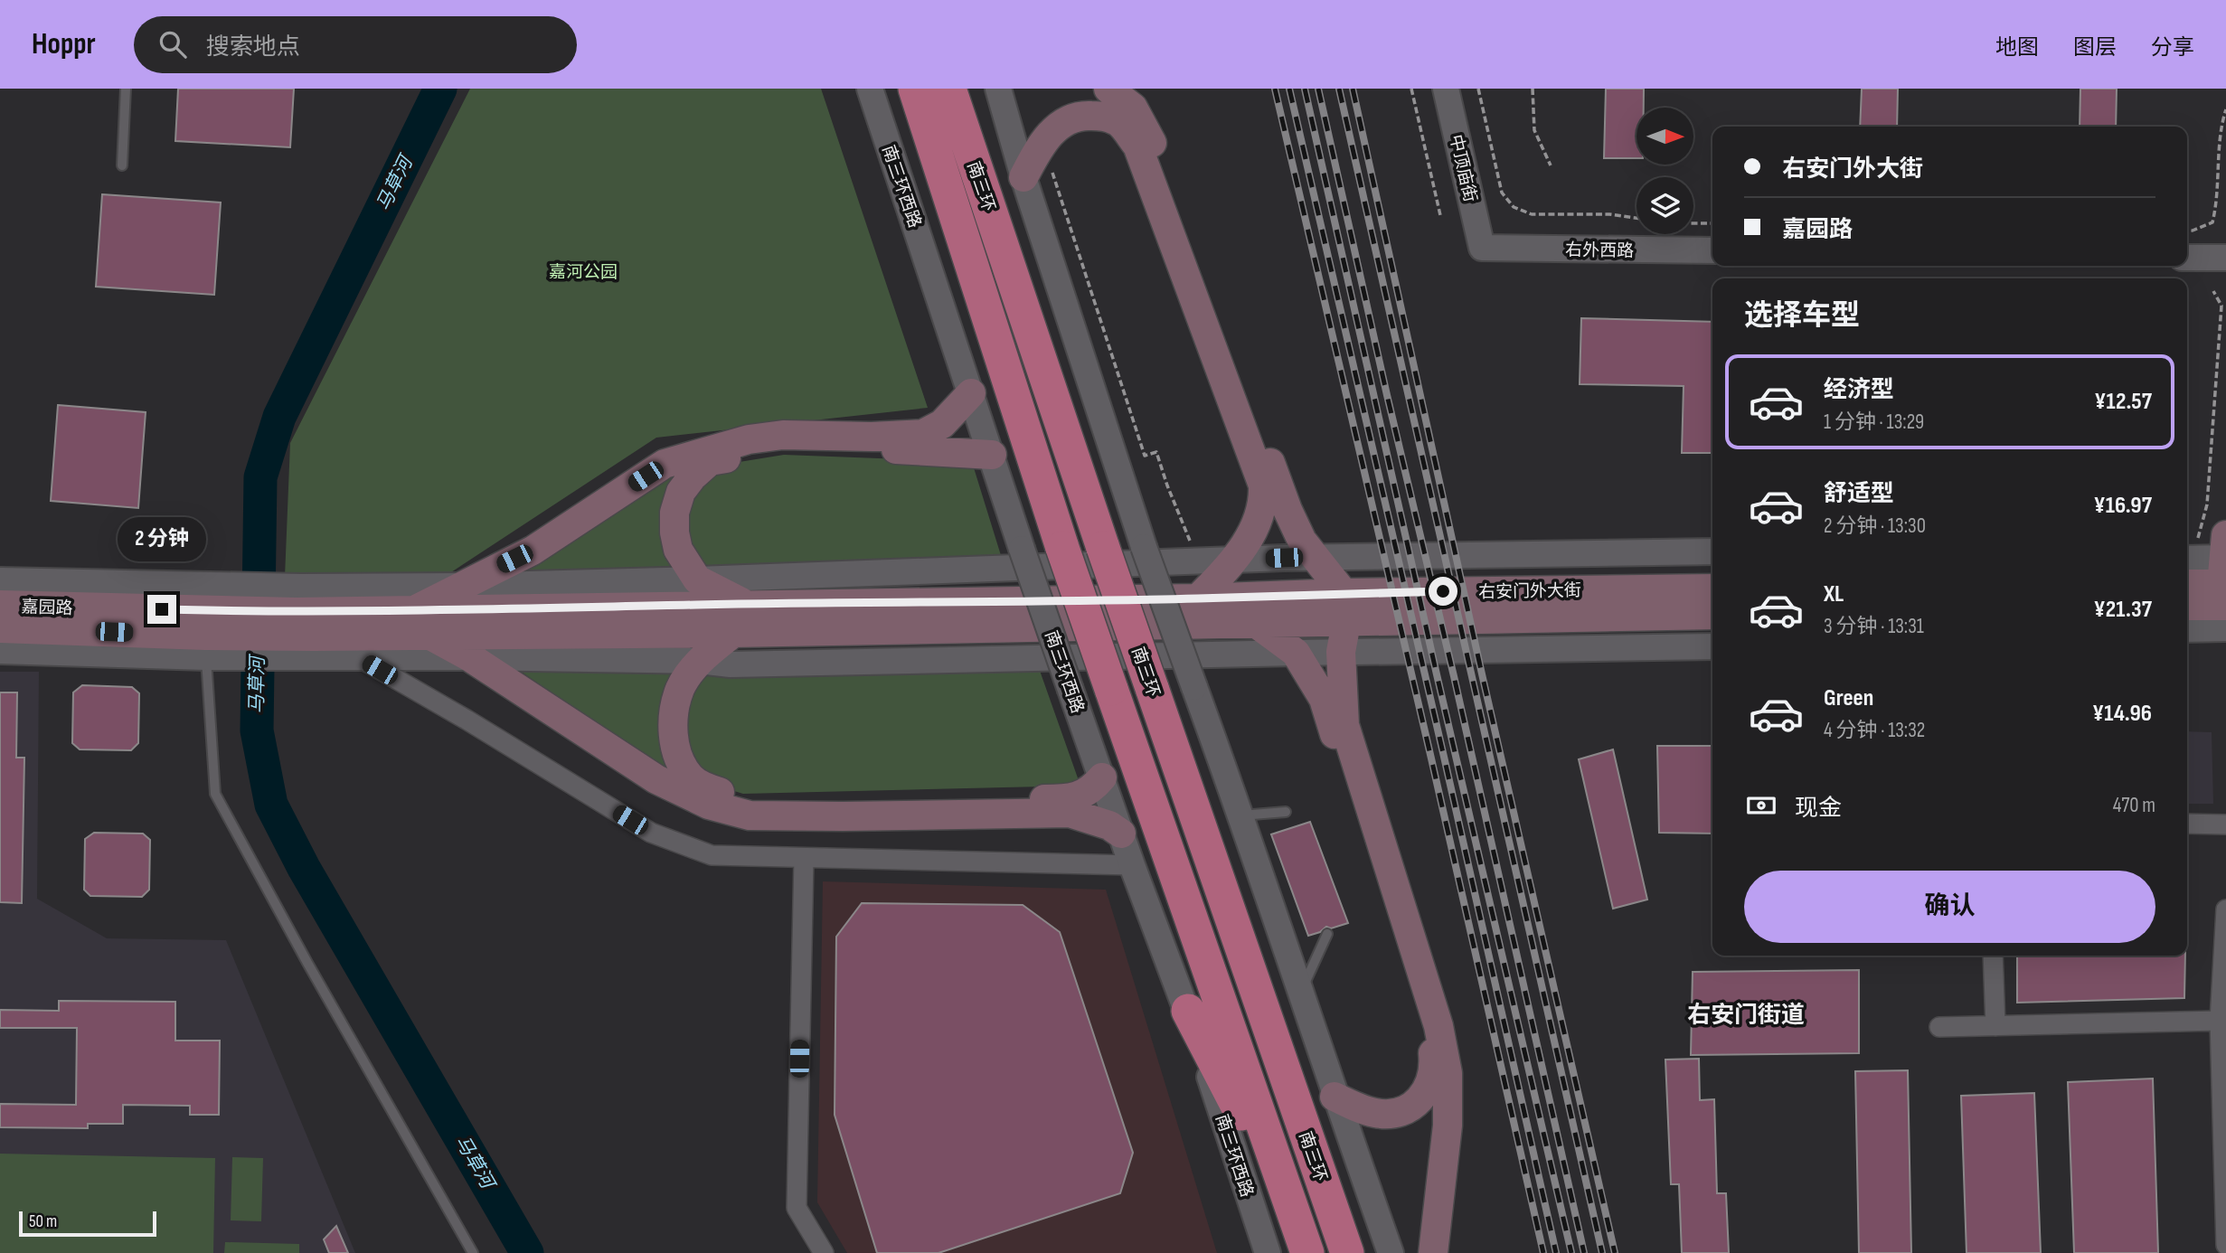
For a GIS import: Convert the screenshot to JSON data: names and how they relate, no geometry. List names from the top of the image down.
{
  "streets": {
    "highway": ["南三环"],
    "main road": ["右安门外大街", "嘉园路"],
    "street": ["中顶庙街", "南三环西路", "右外西路"]
  },
  "crossings": [
    ["中顶庙街", "右外西路"]
  ],
  "districts": ["右安门街道"],
  "water": ["马草河"],
  "parks": ["嘉河公园"],
  "scale_bar": "50 m",
  "north": "right",
  "page": {
    "header": "Hoppr",
    "search": "搜索地点",
    "nav": ["地图", "图层", "分享"],
    "banner": ["右安门外大街", "嘉园路"],
    "heading": "选择车型",
    "list": [
      {
        "name": "经济型",
        "note": "1 分钟 · 13:29",
        "value": "¥12.57"
      },
      {
        "name": "舒适型",
        "note": "2 分钟 · 13:30",
        "value": "¥16.97"
      },
      {
        "name": "XL",
        "note": "3 分钟 · 13:31",
        "value": "¥21.37"
      },
      {
        "name": "Green",
        "note": "4 分钟 · 13:32",
        "value": "¥14.96"
      }
    ],
    "bubble": "2 分钟",
    "pay": ["现金", "470 m"],
    "buttons": "确认",
    "scale": "50 m"
  }
}
